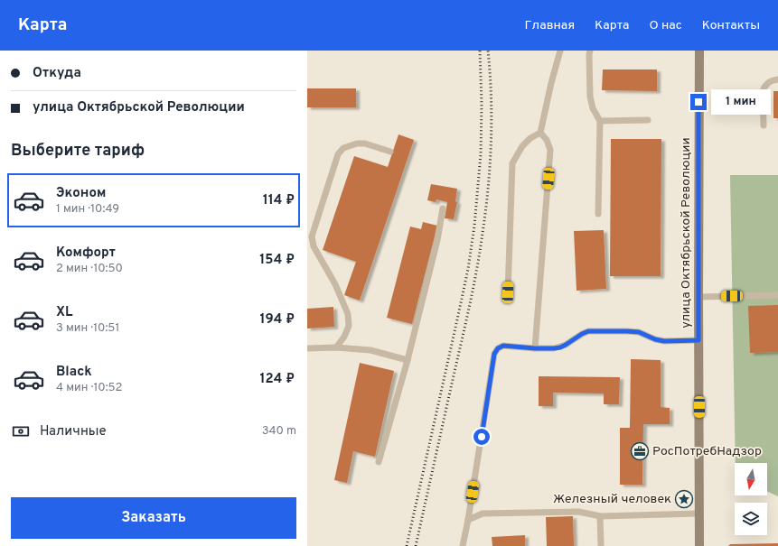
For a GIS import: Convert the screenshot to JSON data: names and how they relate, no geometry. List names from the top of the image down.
{
  "streets": {
    "street": ["улица Октябрьской Революции"]
  },
  "places": {
    "office": ["РосПотребНадзор"],
    "place": ["Железный человек"]
  },
  "north": "bottom",
  "page": {
    "header": "Карта",
    "nav": [
      "Главная",
      "Карта",
      "О нас",
      "Контакты"
    ],
    "banner": ["Откуда", "улица Октябрьской Революции"],
    "bubble": "1 мин",
    "heading": "Выберите тариф",
    "list": [
      {
        "name": "Эконом",
        "note": "1 мин · 10:49",
        "value": "114 ₽"
      },
      {
        "name": "Комфорт",
        "note": "2 мин · 10:50",
        "value": "154 ₽"
      },
      {
        "name": "XL",
        "note": "3 мин · 10:51",
        "value": "194 ₽"
      },
      {
        "name": "Black",
        "note": "4 мин · 10:52",
        "value": "124 ₽"
      }
    ],
    "pay": ["Наличные", "340 m"],
    "buttons": "Заказать"
  }
}
